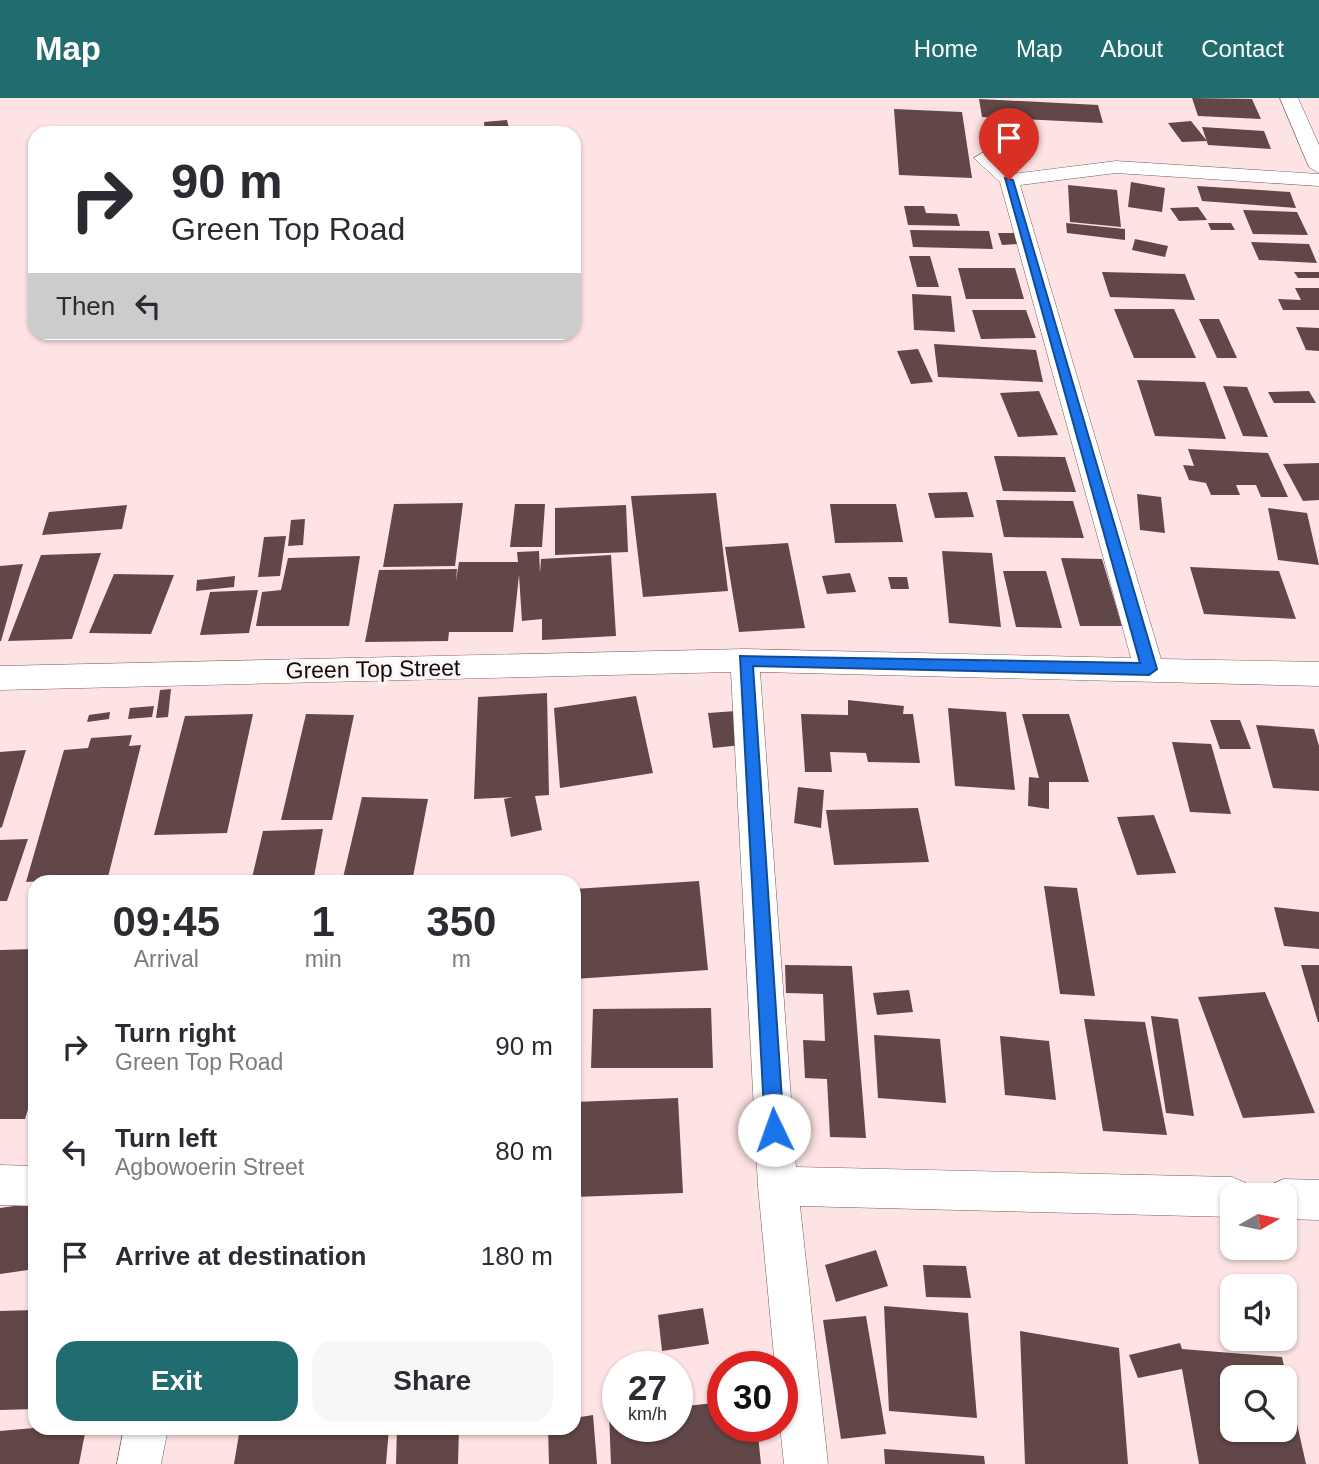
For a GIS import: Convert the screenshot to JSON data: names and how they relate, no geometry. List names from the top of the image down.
{
  "streets": {
    "street": ["Green Top Street"]
  },
  "north": "right",
  "page": {
    "header": "Map",
    "nav": [
      "Home",
      "Map",
      "About",
      "Contact"
    ],
    "turn": ["90 m", "Green Top Road"],
    "then": "Then",
    "eta": [
      "09:45",
      "Arrival",
      "1",
      "min",
      "350",
      "m"
    ],
    "list": [
      {
        "name": "Turn right",
        "note": "Green Top Road",
        "value": "90 m"
      },
      {
        "name": "Turn left",
        "note": "Agbowoerin Street",
        "value": "80 m"
      },
      {
        "name": "Arrive at destination",
        "value": "180 m"
      }
    ],
    "buttons": ["Exit", "Share"],
    "speed": "27 km/h",
    "limit": "30"
  }
}
